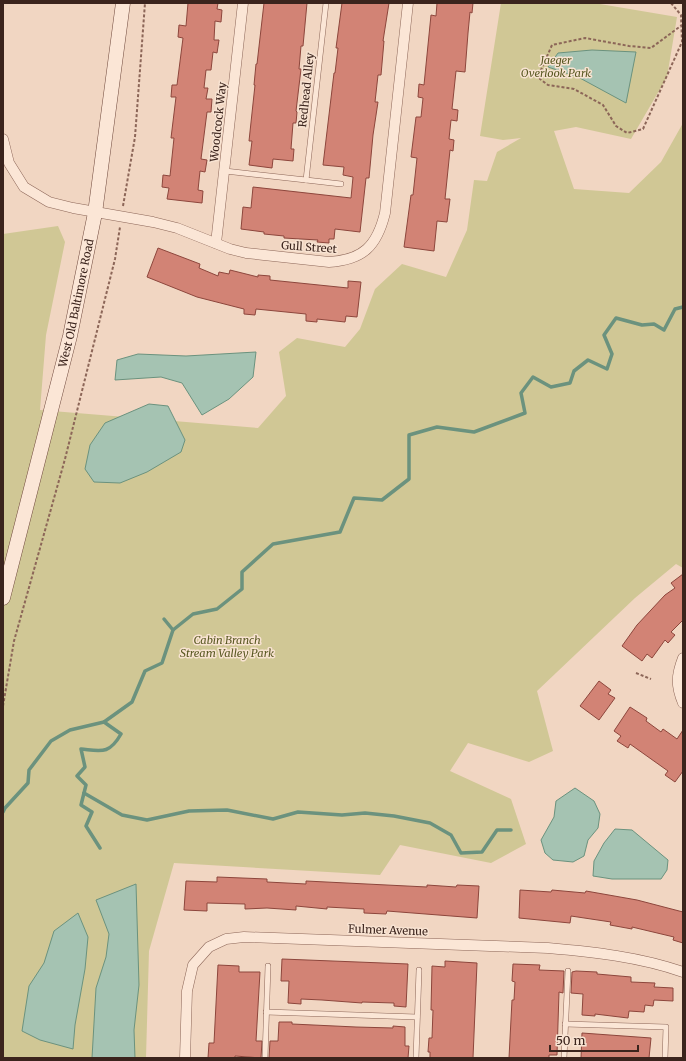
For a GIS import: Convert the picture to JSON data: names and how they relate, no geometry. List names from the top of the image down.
{
  "streets": {
    "street": [
      "Woodcock Way",
      "Gull Street",
      "West Old Baltimore Road",
      "Fulmer Avenue"
    ],
    "lane": ["Redhead Alley"]
  },
  "crossings": [
    ["Woodcock Way", "Gull Street"],
    ["Gull Street", "West Old Baltimore Road"]
  ],
  "parks": ["Jaeger Overlook Park", "Cabin Branch Stream Valley Park"],
  "scale_bar": "50 m"
}
